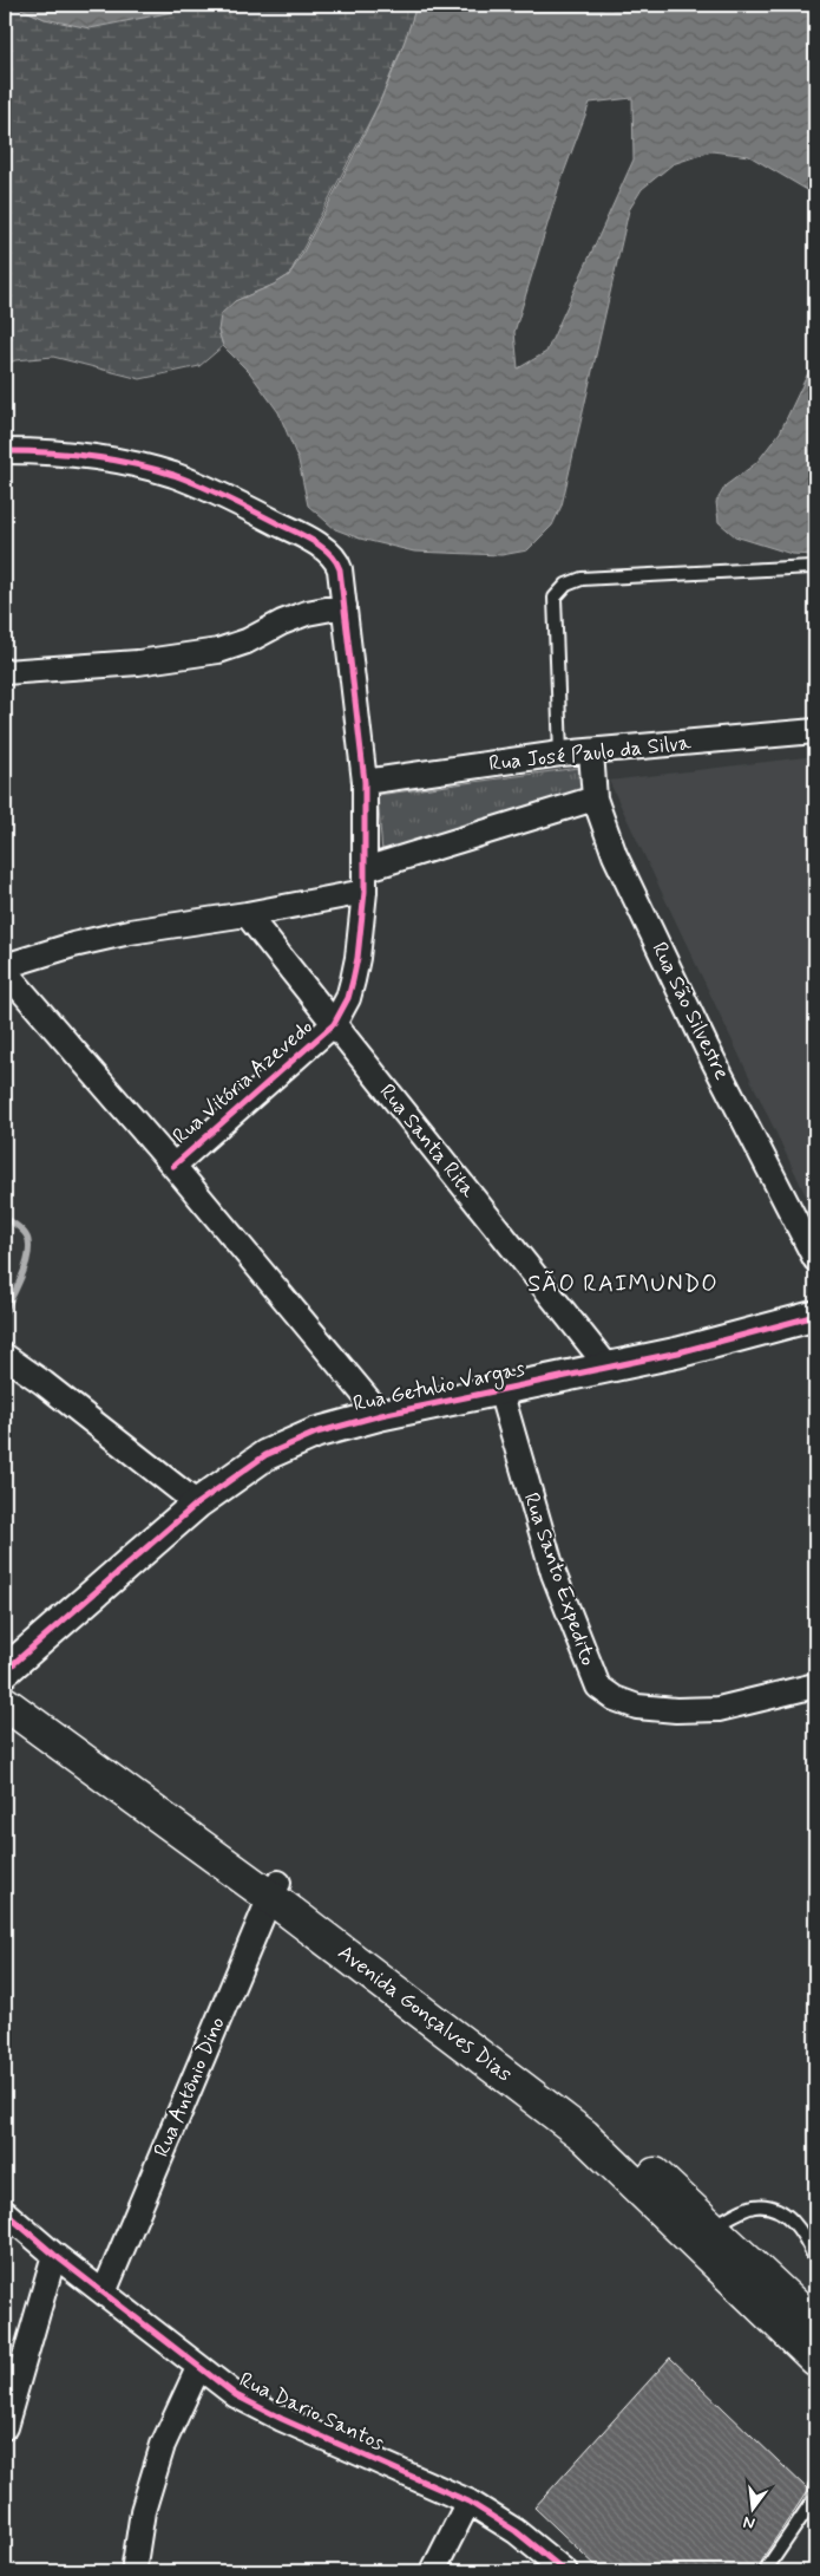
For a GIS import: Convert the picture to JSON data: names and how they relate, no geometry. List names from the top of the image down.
{
  "streets": {
    "main road": ["Avenida Gonçalves Dias"],
    "street": [
      "Rua José Paulo da Silva",
      "Rua São Silvestre",
      "Rua Vitória Azevedo",
      "Rua Santa Rita",
      "Rua Getulio Vargas",
      "Rua Santo Expedito",
      "Rua Antônio Dino",
      "Rua Dario Santos"
    ]
  },
  "crossings": [
    ["Rua José Paulo da Silva", "Rua São Silvestre"],
    ["Rua José Paulo da Silva", "Rua Vitória Azevedo"],
    ["Rua Vitória Azevedo", "Rua Santa Rita"],
    ["Rua Santa Rita", "Rua Getulio Vargas"],
    ["Rua Getulio Vargas", "Rua Santo Expedito"],
    ["Avenida Gonçalves Dias", "Rua Antônio Dino"],
    ["Rua Antônio Dino", "Rua Dario Santos"]
  ],
  "districts": ["SÃO RAIMUNDO"],
  "north": "bottom"
}
